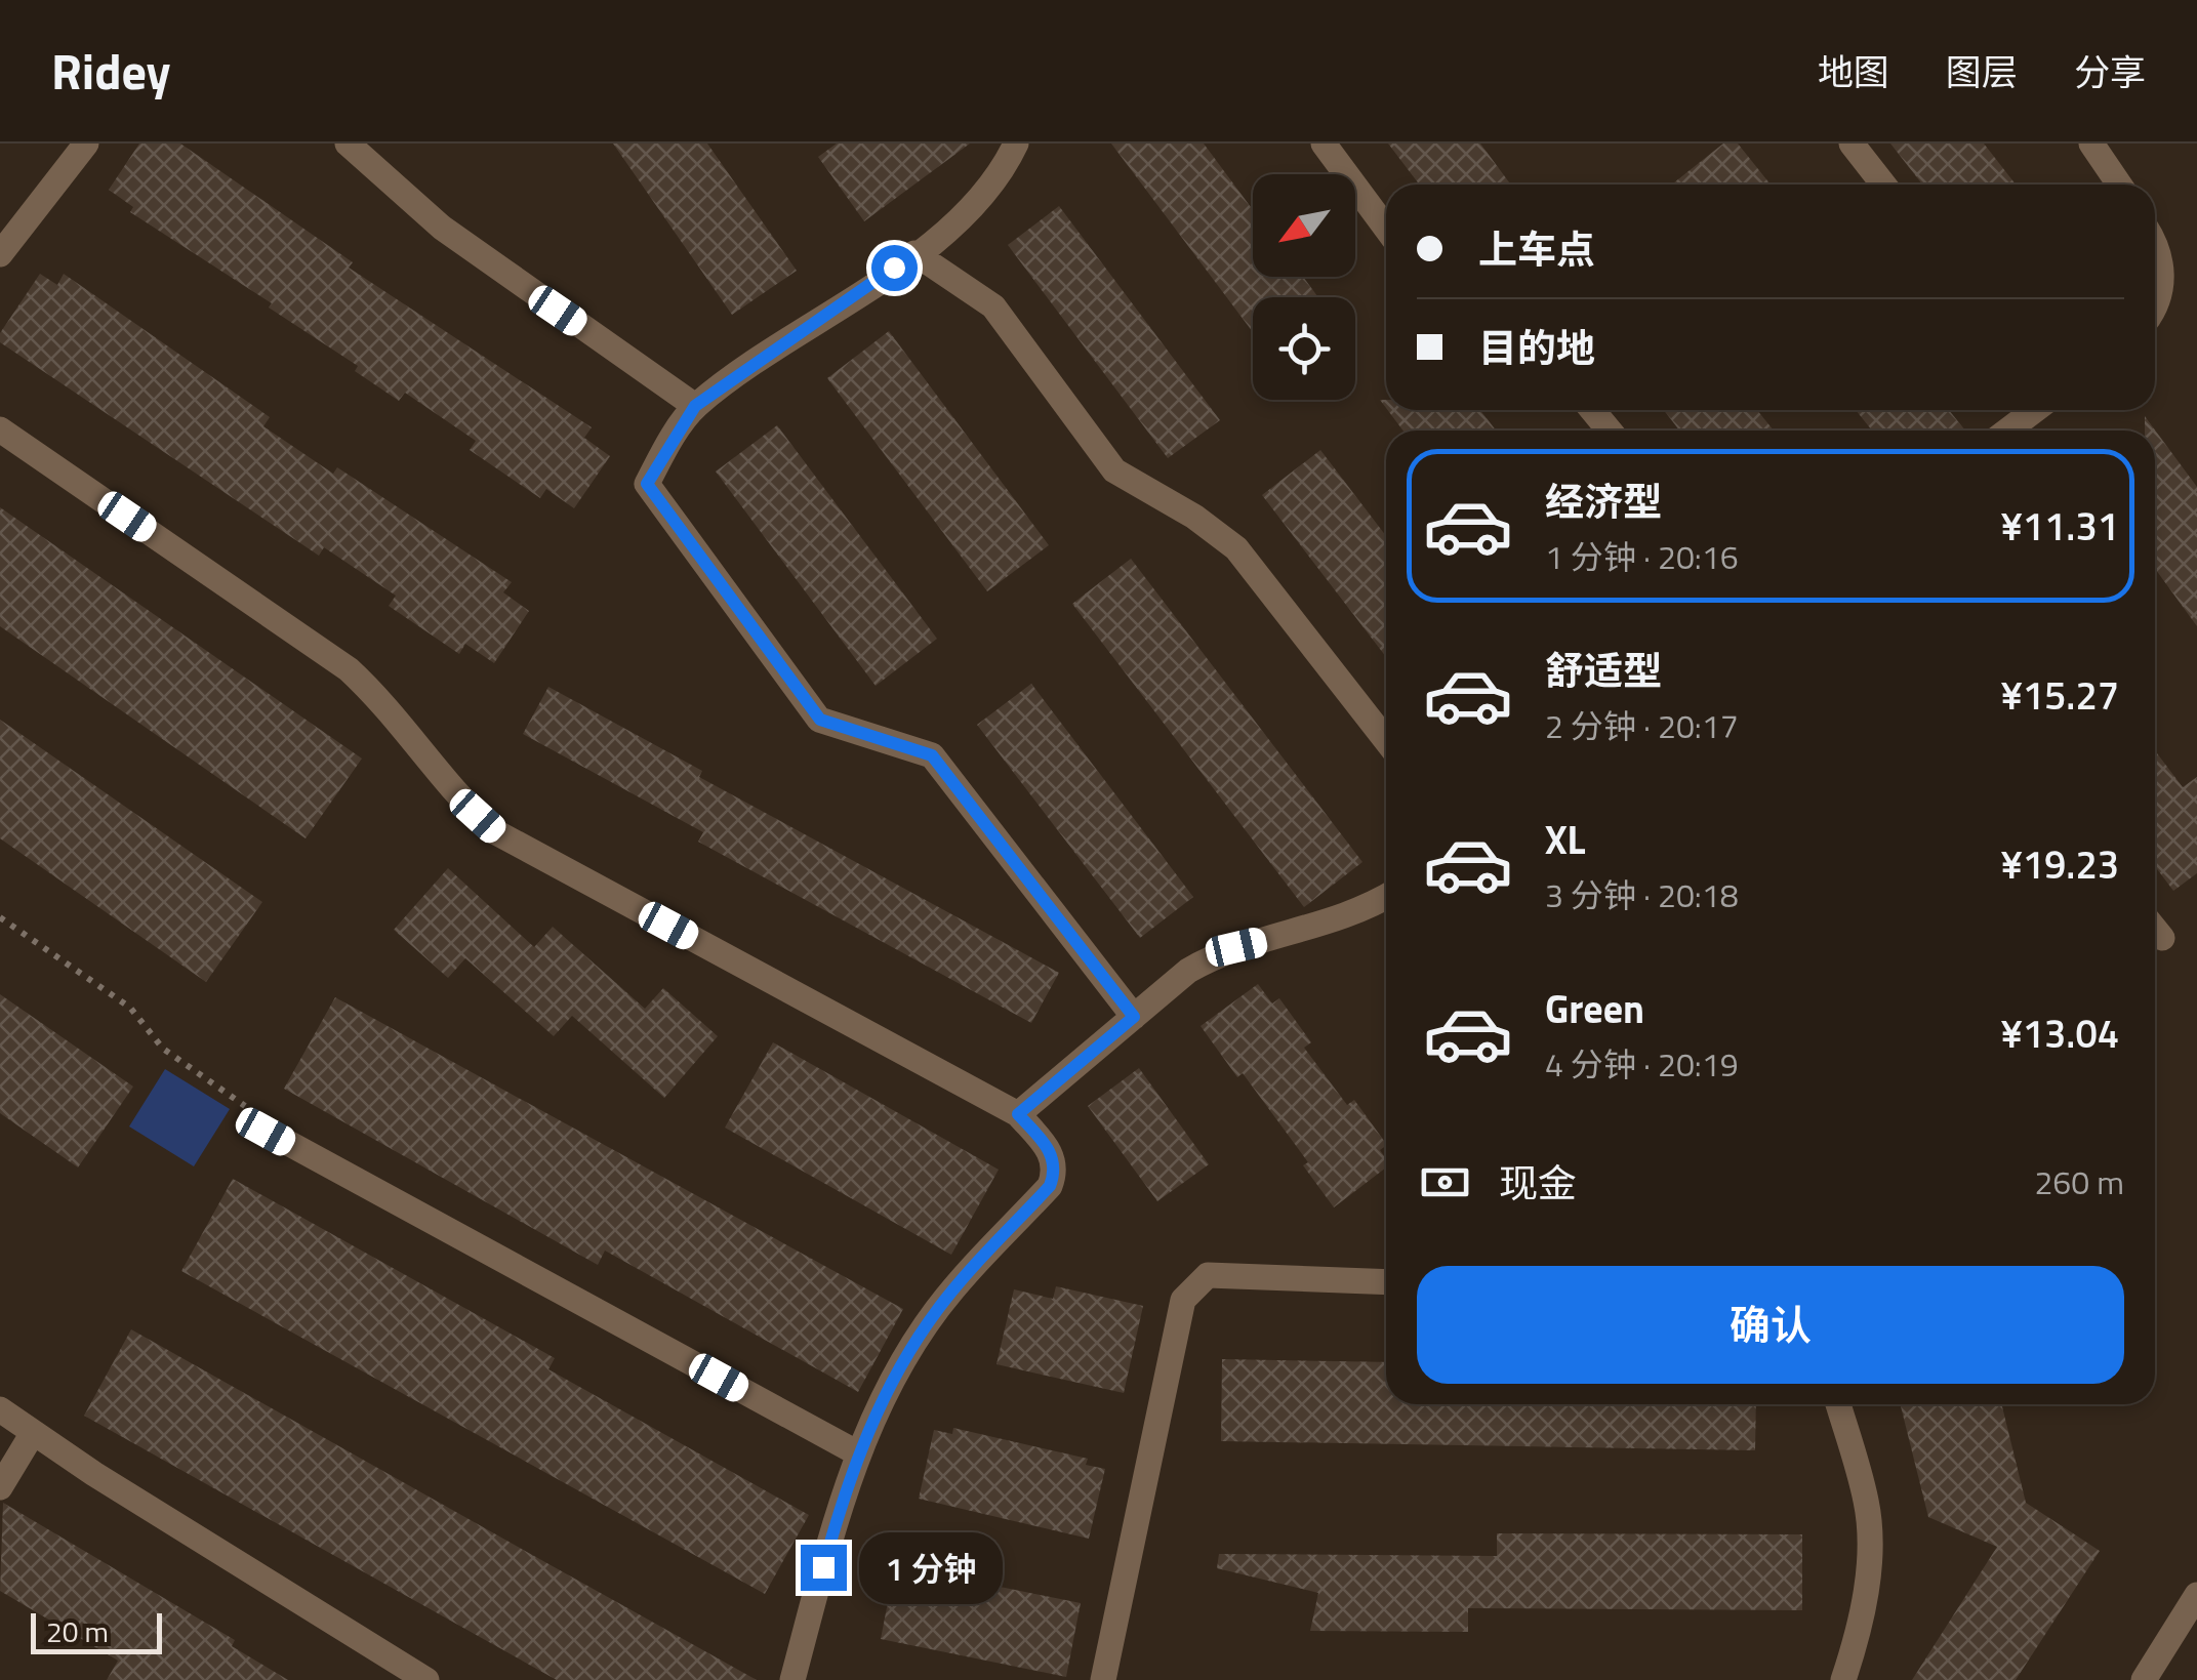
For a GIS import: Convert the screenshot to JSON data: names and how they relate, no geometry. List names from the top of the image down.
{
  "scale_bar": "20 m",
  "north": "bottom left",
  "page": {
    "header": "Ridey",
    "nav": ["地图", "图层", "分享"],
    "banner": ["上车点", "目的地"],
    "list": [
      {
        "name": "经济型",
        "note": "1 分钟 · 20:16",
        "value": "¥11.31"
      },
      {
        "name": "舒适型",
        "note": "2 分钟 · 20:17",
        "value": "¥15.27"
      },
      {
        "name": "XL",
        "note": "3 分钟 · 20:18",
        "value": "¥19.23"
      },
      {
        "name": "Green",
        "note": "4 分钟 · 20:19",
        "value": "¥13.04"
      }
    ],
    "pay": ["现金", "260 m"],
    "buttons": "确认",
    "bubble": "1 分钟",
    "scale": "20 m"
  }
}
